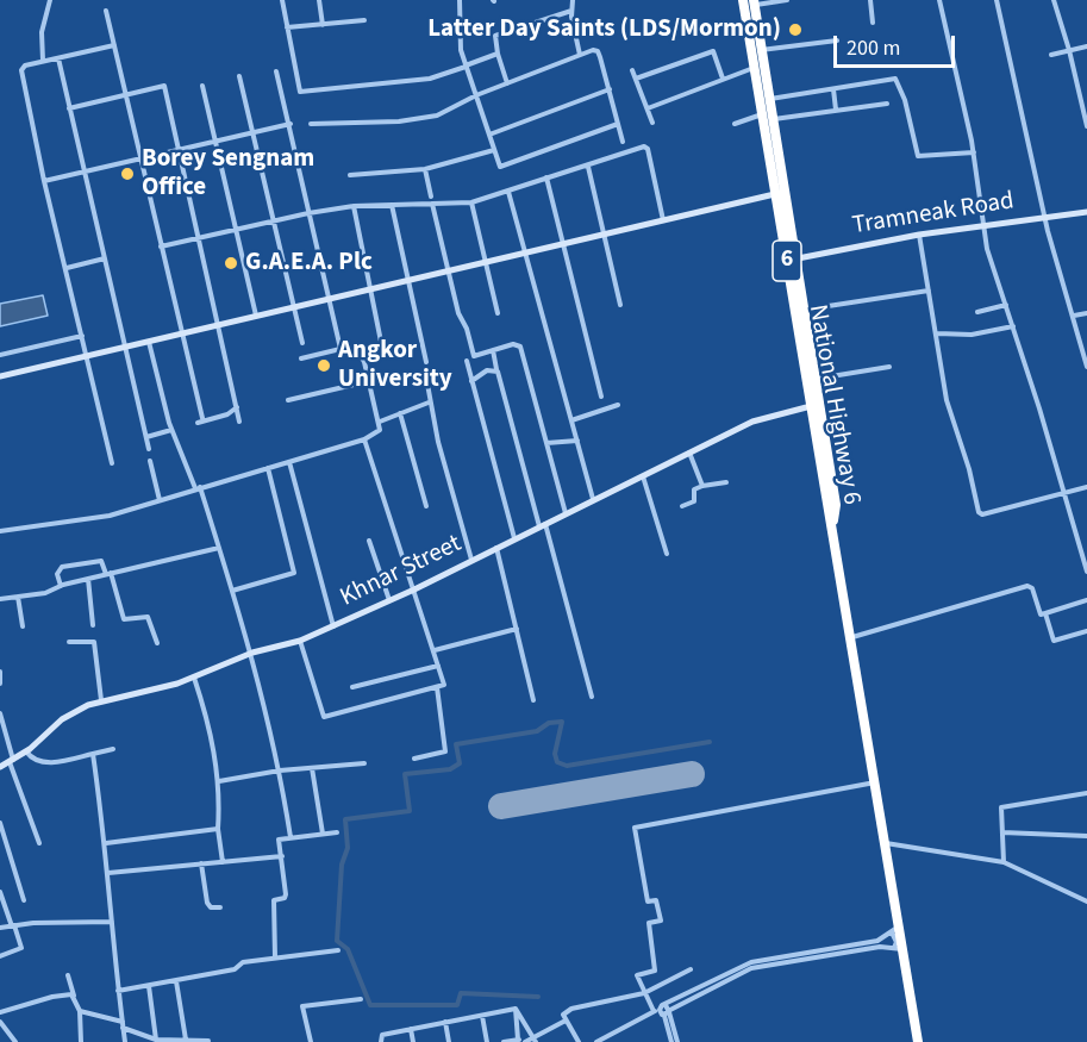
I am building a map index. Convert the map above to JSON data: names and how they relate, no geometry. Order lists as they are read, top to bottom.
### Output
{
  "streets": {
    "highway": ["6", "National Highway 6"],
    "street": ["Tramneak Road", "Khnar Street"]
  },
  "crossings": [
    ["Tramneak Road", "National Highway 6"],
    ["National Highway 6", "Khnar Street"]
  ],
  "places": [
    "Latter Day Saints (LDS/Mormon)",
    "Borey Sengnam Office",
    "G.A.E.A. Plc",
    "Angkor University"
  ],
  "scale_bar": "200 m"
}
